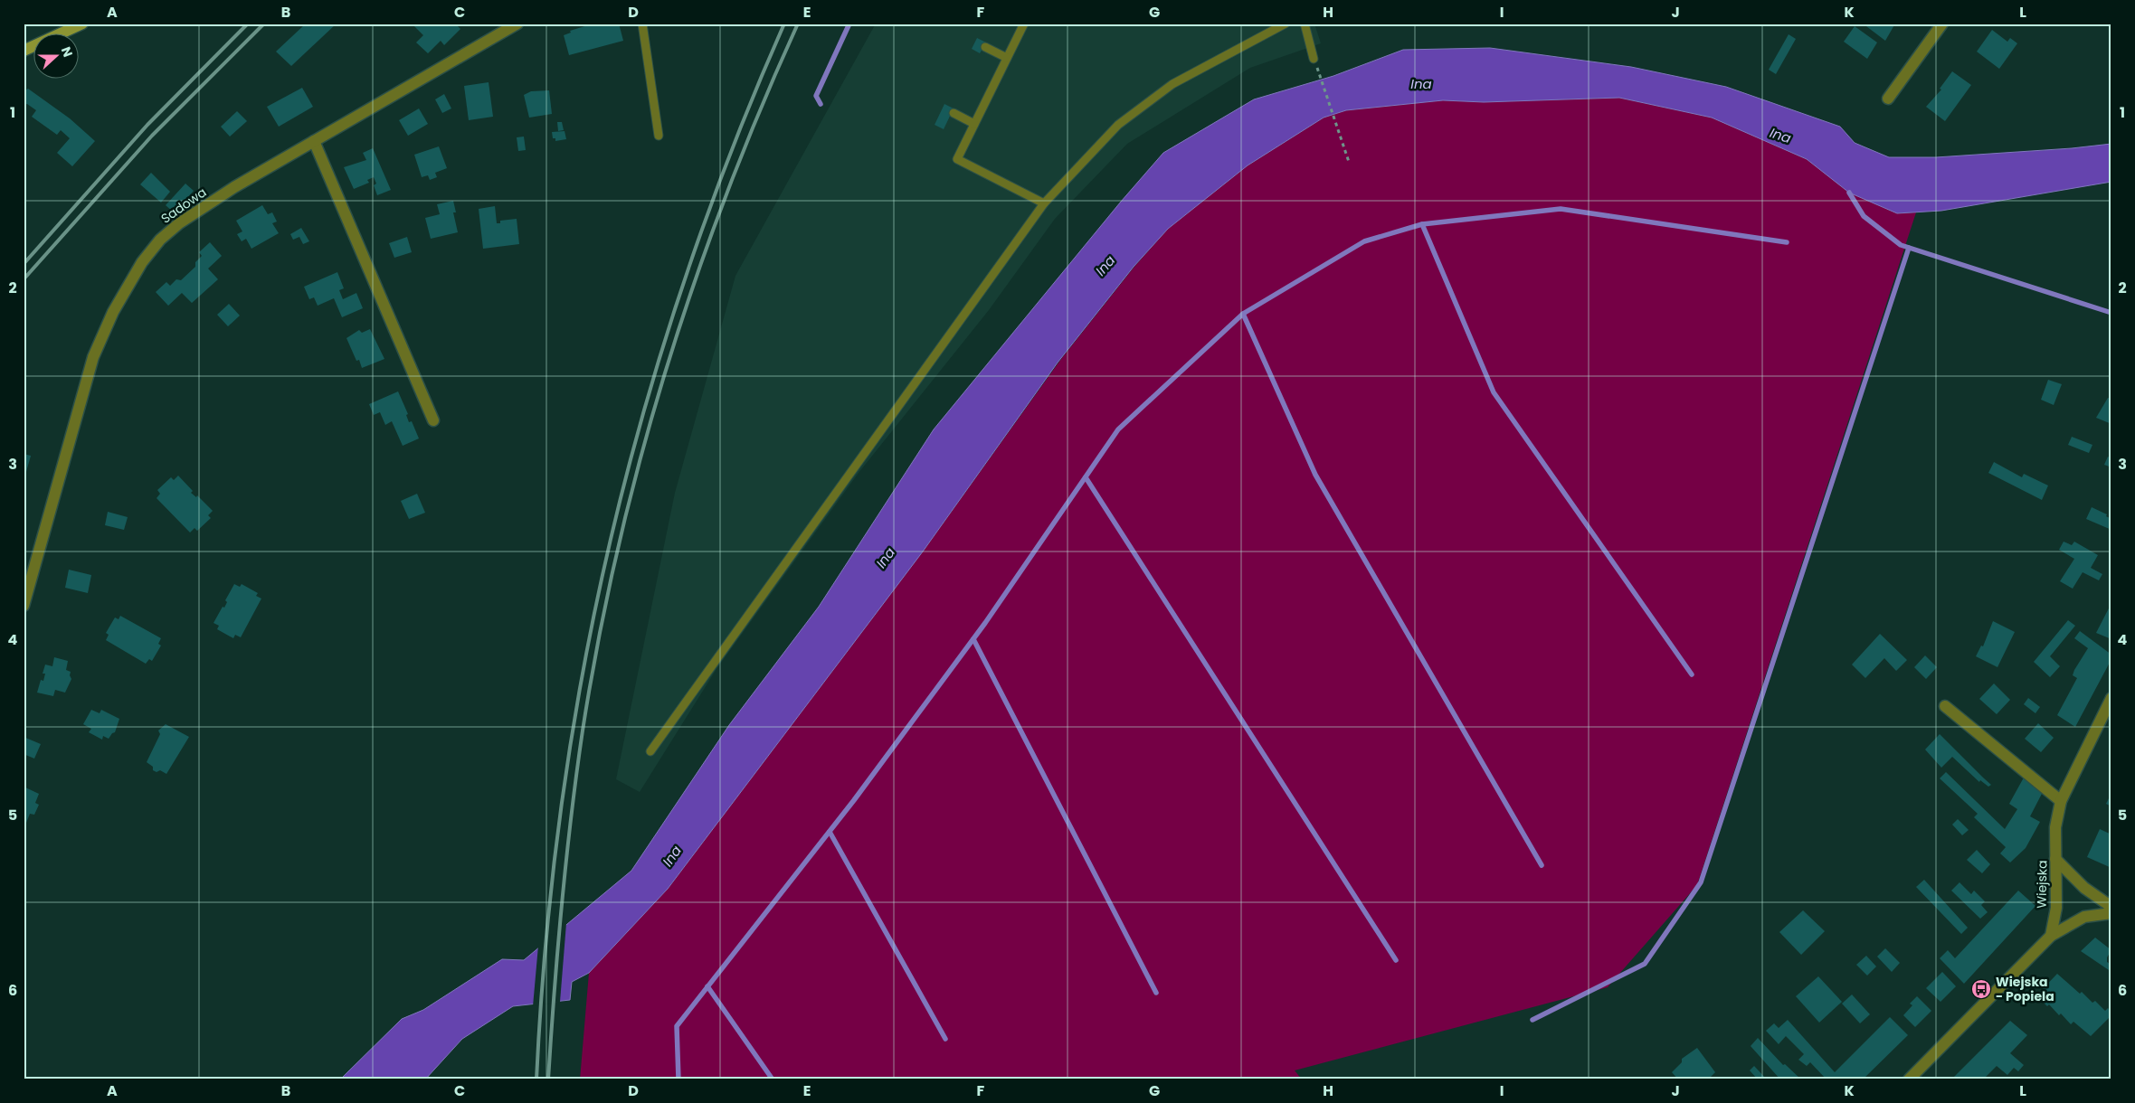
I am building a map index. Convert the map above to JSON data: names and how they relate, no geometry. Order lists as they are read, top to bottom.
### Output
{
  "streets": {
    "street": ["Sadowa", "Wiejska"]
  },
  "water": ["Ina"],
  "places": {
    "bus stop": ["Wiejska - Popiela"]
  },
  "north": "right",
  "grid": {
    "columns": [
      "A",
      "B",
      "C",
      "D",
      "E",
      "F",
      "G",
      "H",
      "I",
      "J",
      "K",
      "L"
    ],
    "rows": [
      "1",
      "2",
      "3",
      "4",
      "5",
      "6"
    ]
  }
}
